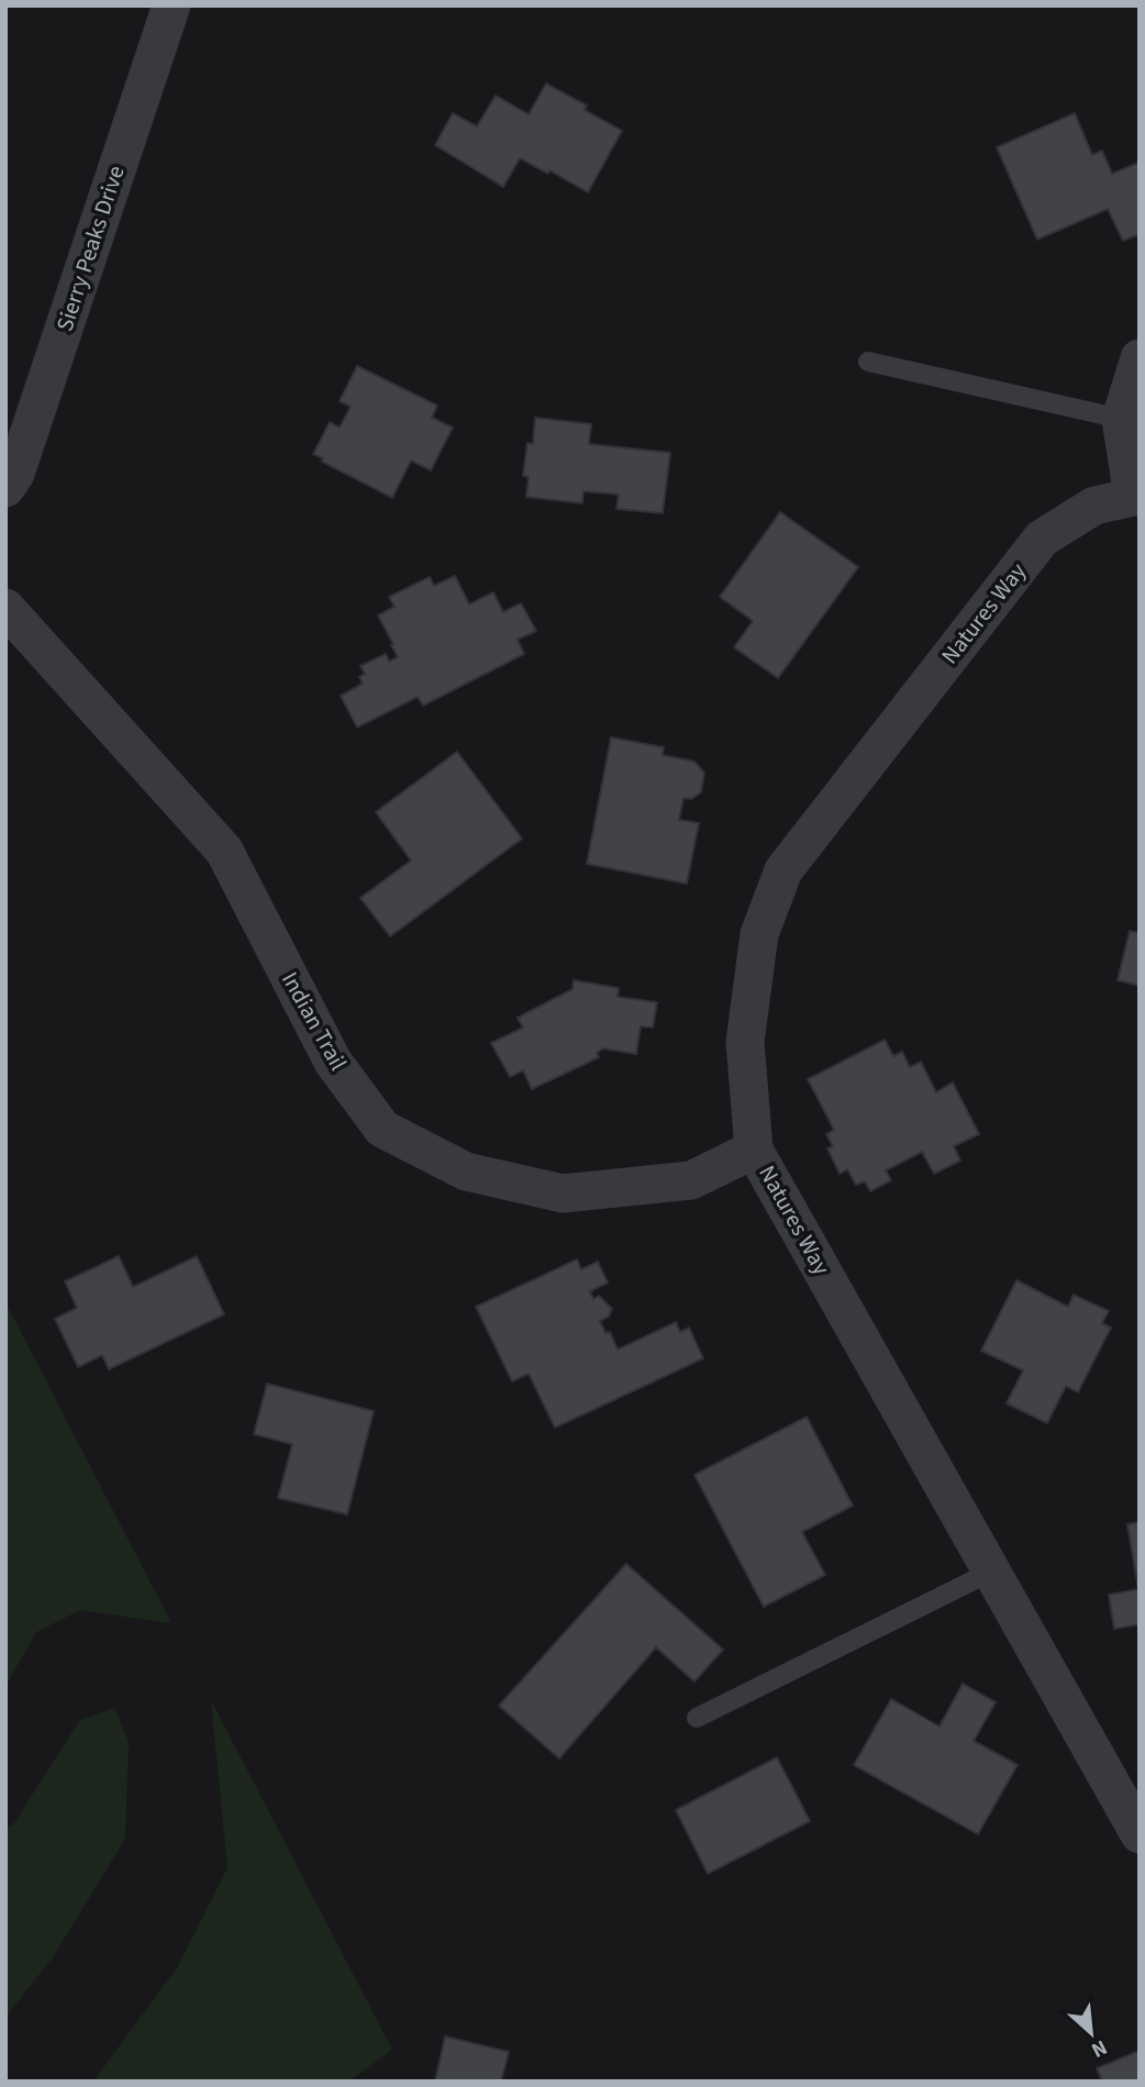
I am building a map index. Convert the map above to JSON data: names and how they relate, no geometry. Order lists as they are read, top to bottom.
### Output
{
  "streets": {
    "street": ["Sierry Peaks Drive", "Natures Way", "Indian Trail"]
  },
  "crossings": [
    ["Natures Way", "Indian Trail"]
  ],
  "north": "bottom right"
}
